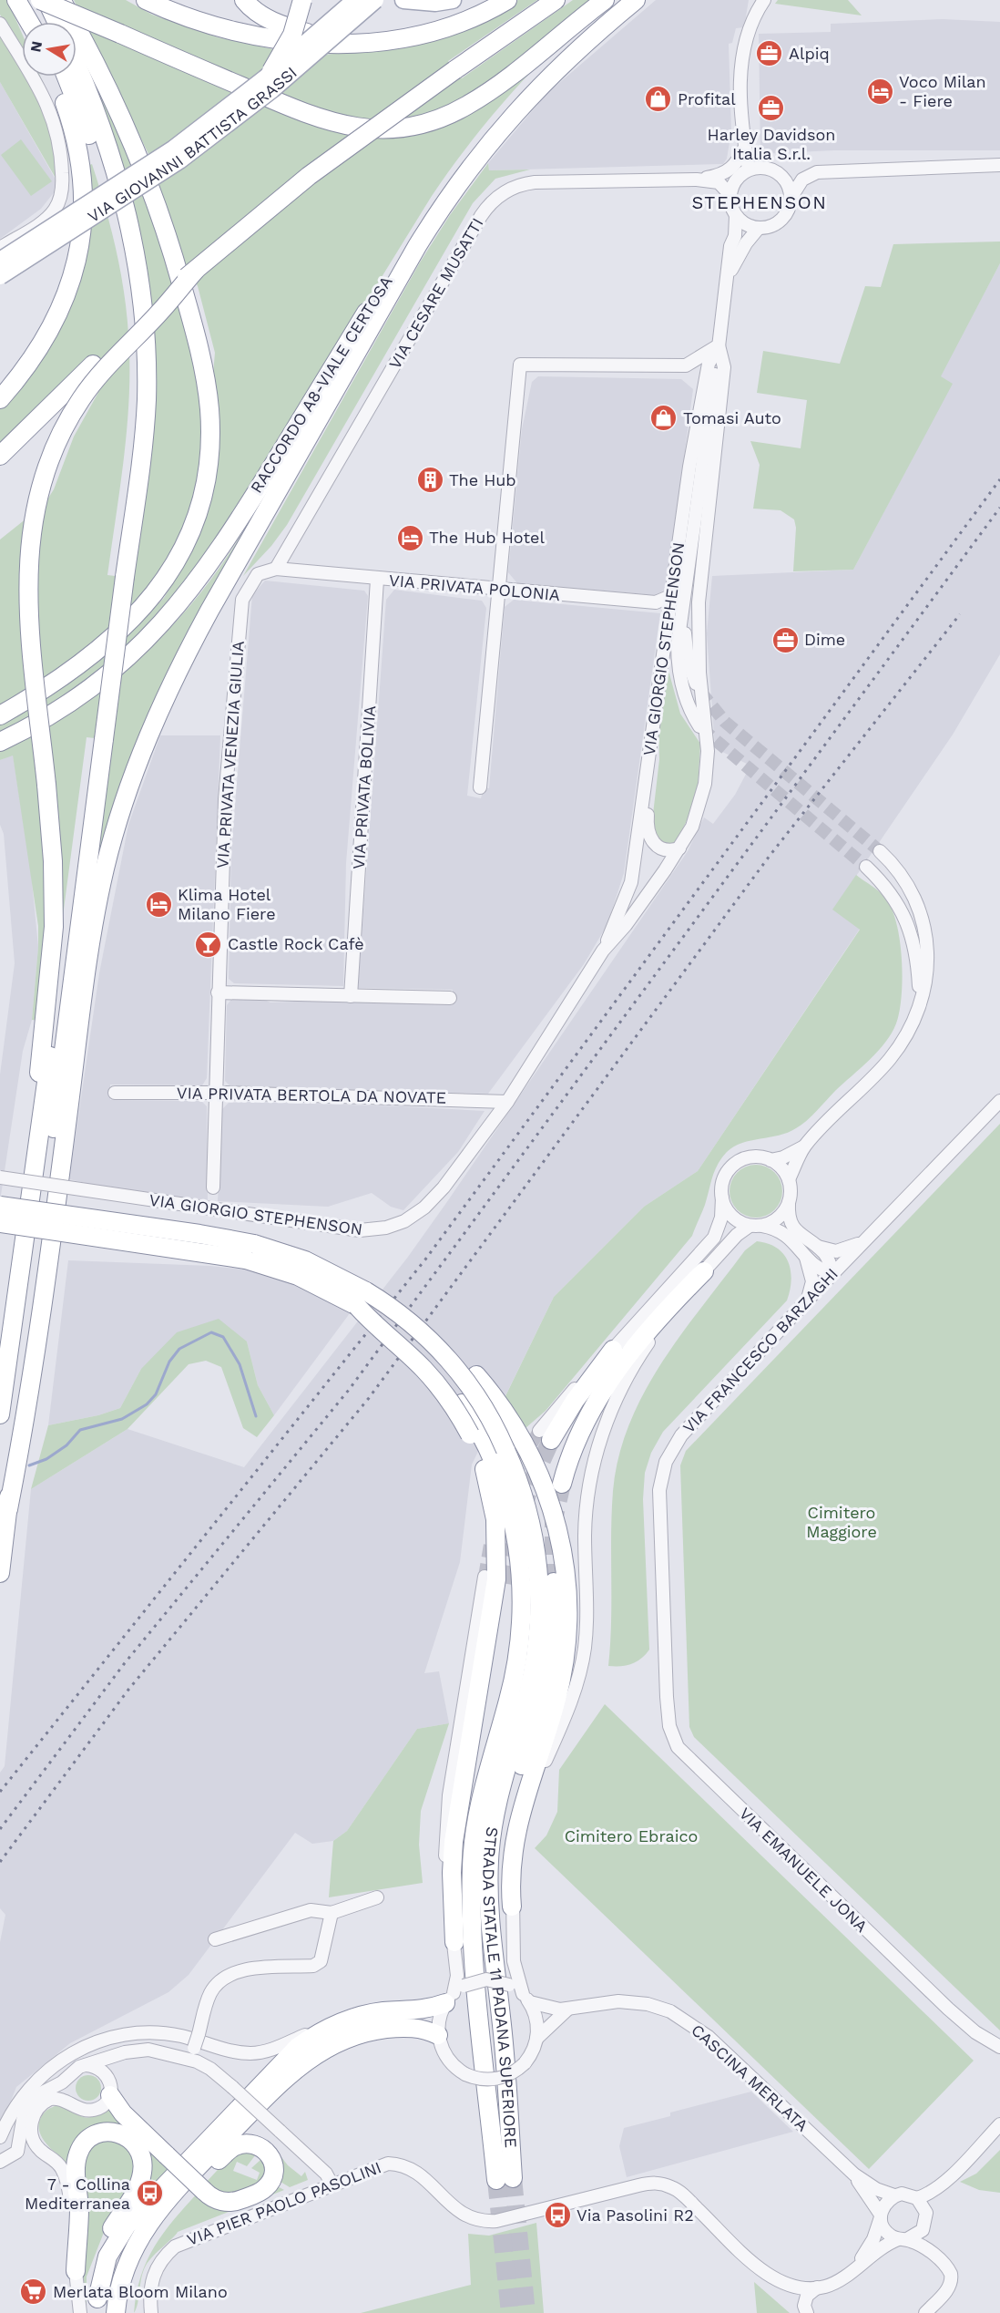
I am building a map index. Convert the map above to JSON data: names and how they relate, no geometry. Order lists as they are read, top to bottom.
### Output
{
  "streets": {
    "highway": ["RACCORDO A8-VIALE CERTOSA", "STRADA STATALE 11 PADANA SUPERIORE"],
    "main road": ["VIA GIOVANNI BATTISTA GRASSI"],
    "street": [
      "VIA CESARE MUSATTI",
      "VIA PRIVATA POLONIA",
      "VIA GIORGIO STEPHENSON",
      "VIA PRIVATA VENEZIA GIULIA",
      "VIA PRIVATA BOLIVIA",
      "VIA PRIVATA BERTOLA DA NOVATE",
      "VIA FRANCESCO BARZAGHI",
      "VIA EMANUELE JONA",
      "CASCINA MERLATA",
      "VIA PIER PAOLO PASOLINI"
    ]
  },
  "crossings": [
    ["VIA CESARE MUSATTI", "VIA PRIVATA POLONIA"],
    ["VIA CESARE MUSATTI", "VIA GIORGIO STEPHENSON"],
    ["VIA CESARE MUSATTI", "VIA PRIVATA VENEZIA GIULIA"],
    ["VIA PRIVATA POLONIA", "VIA GIORGIO STEPHENSON"],
    ["VIA PRIVATA POLONIA", "VIA PRIVATA VENEZIA GIULIA"],
    ["VIA PRIVATA POLONIA", "VIA PRIVATA BOLIVIA"],
    ["VIA GIORGIO STEPHENSON", "VIA PRIVATA BERTOLA DA NOVATE"],
    ["VIA PRIVATA VENEZIA GIULIA", "VIA PRIVATA BERTOLA DA NOVATE"],
    ["VIA FRANCESCO BARZAGHI", "VIA EMANUELE JONA"],
    ["CASCINA MERLATA", "VIA PIER PAOLO PASOLINI"]
  ],
  "districts": ["STEPHENSON"],
  "parks": ["Cimitero Maggiore", "Cimitero Ebraico"],
  "places": {
    "office": ["Alpiq", "Harley Davidson Italia S.r.l.", "Dime"],
    "hotel": ["Voco Milan - Fiere", "The Hub Hotel", "Klima Hotel Milano Fiere"],
    "shop": ["Profital", "Tomasi Auto"],
    "building": ["The Hub"],
    "bar": ["Castle Rock Cafè"],
    "bus stop": ["7 - Collina Mediterranea", "Via Pasolini R2"],
    "supermarket": ["Merlata Bloom Milano"]
  },
  "north": "left"
}
